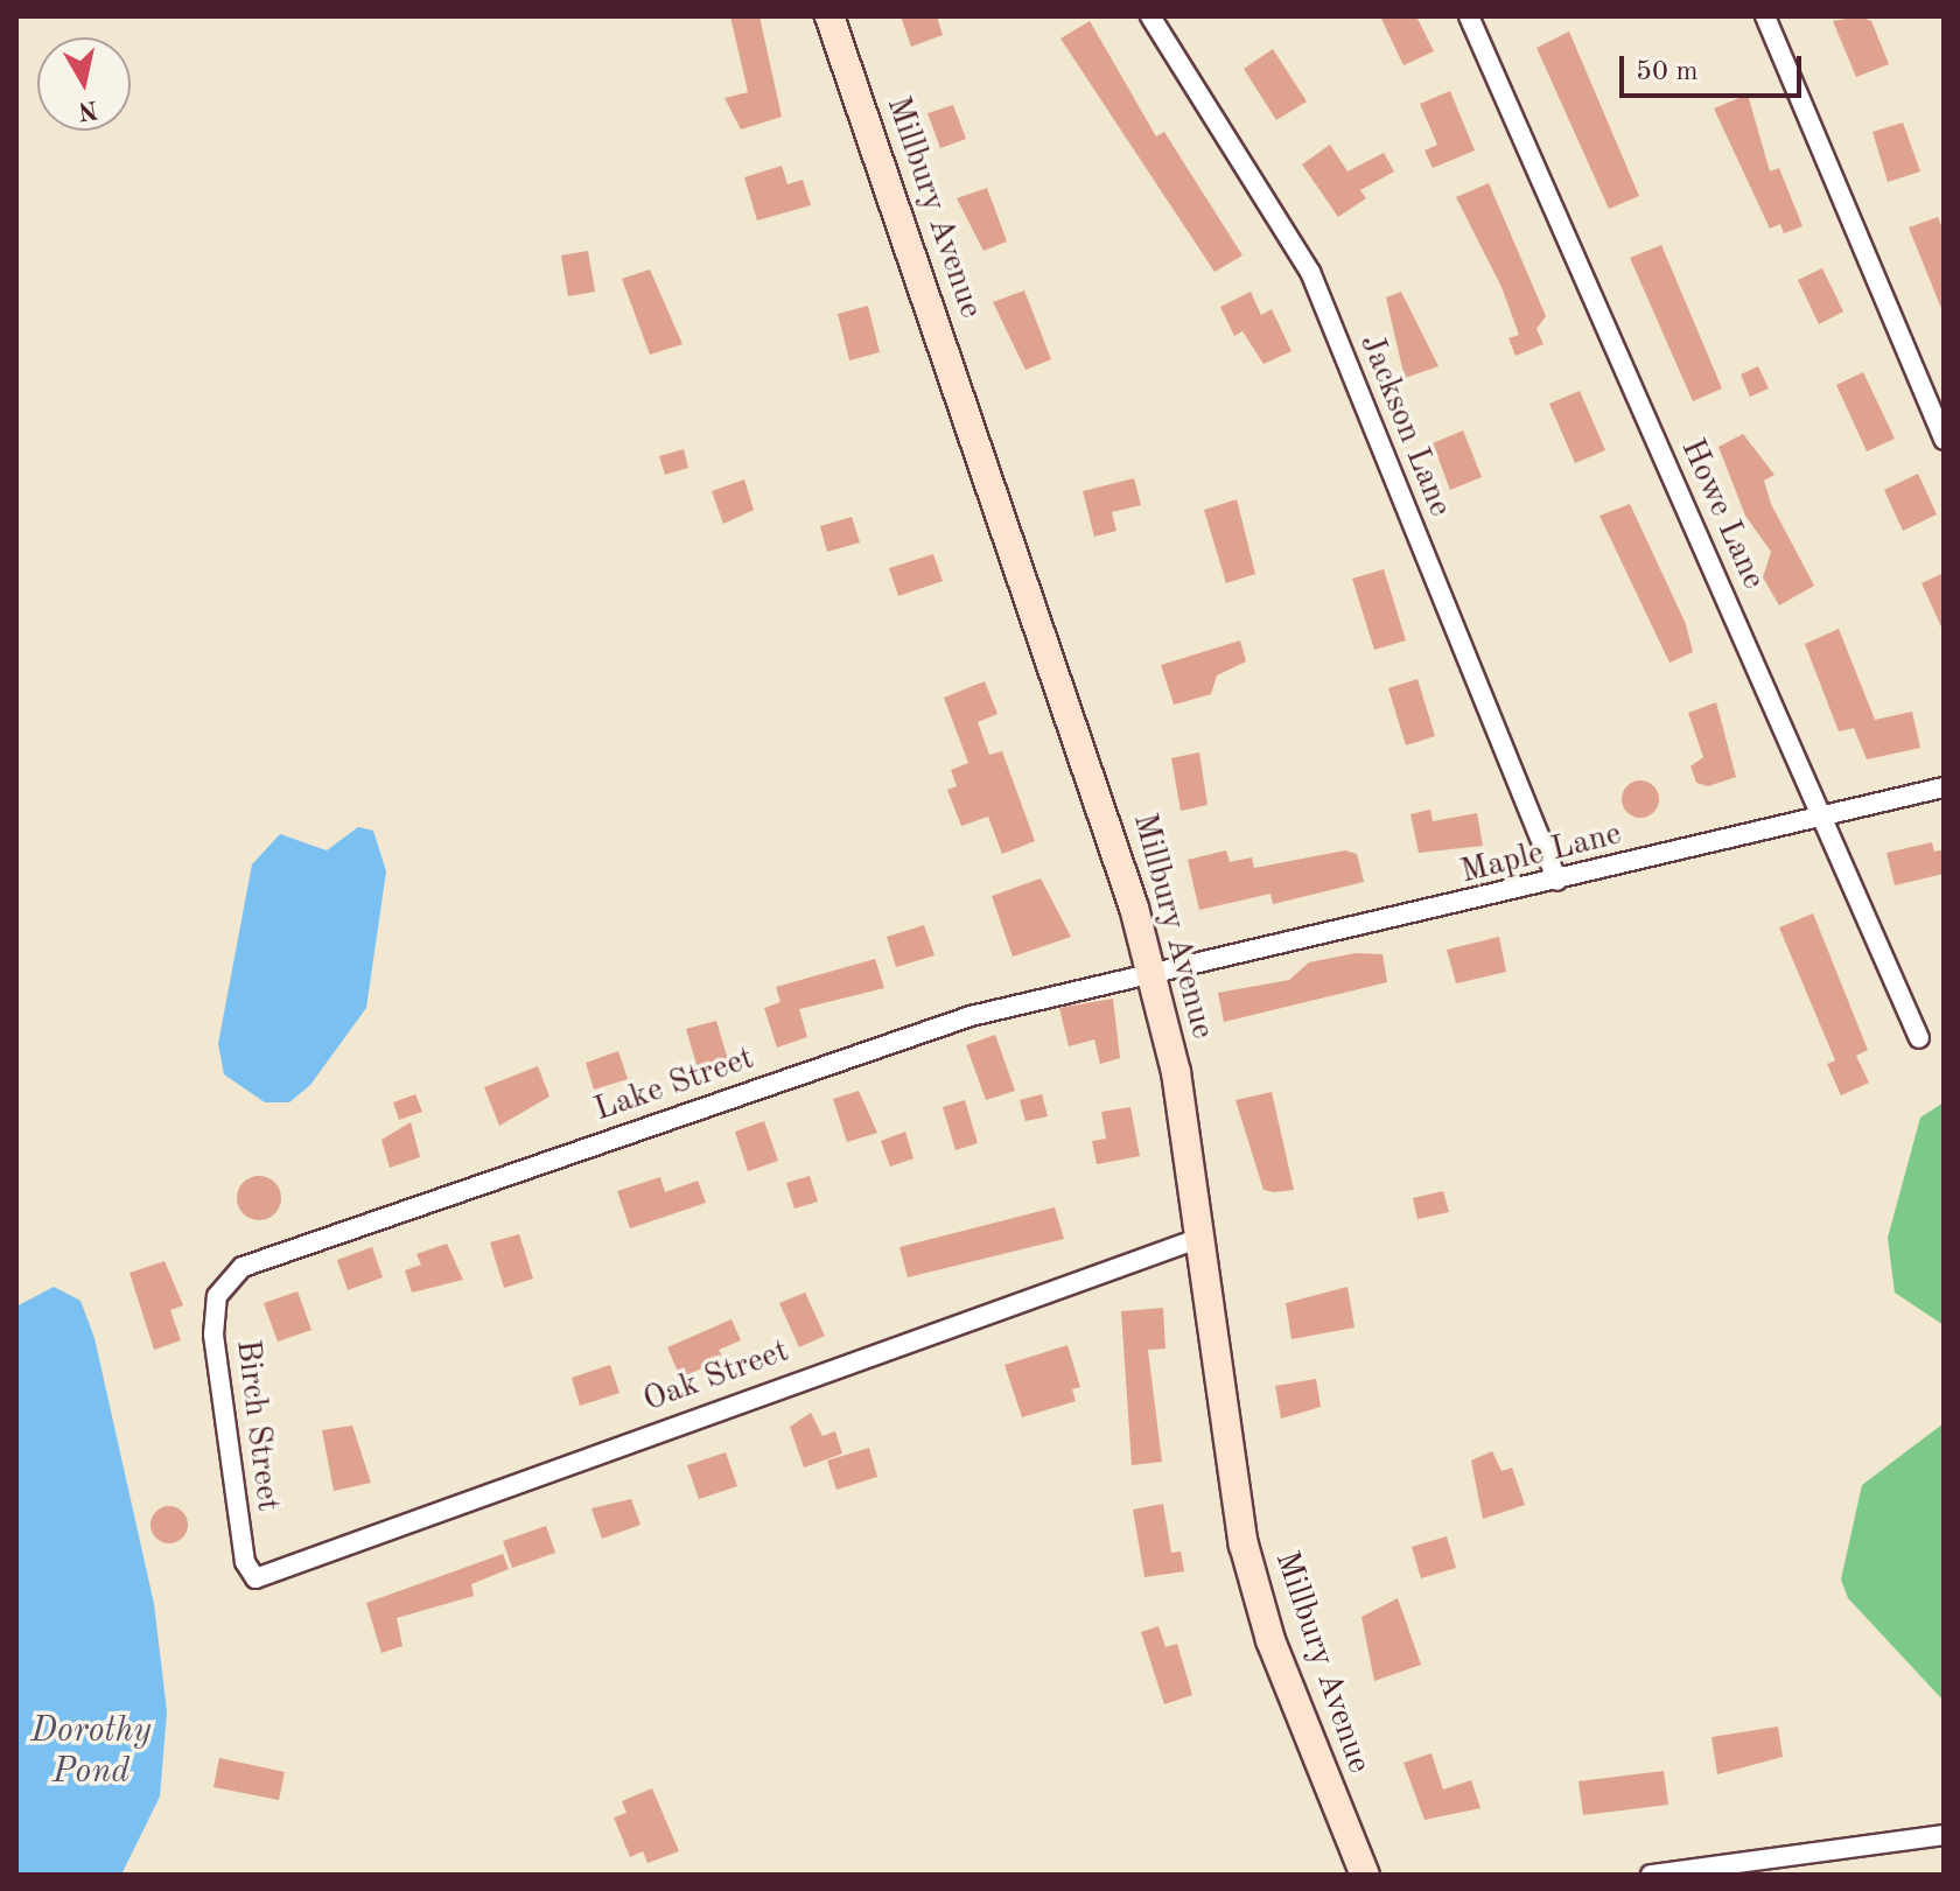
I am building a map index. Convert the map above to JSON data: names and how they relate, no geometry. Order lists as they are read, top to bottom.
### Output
{
  "streets": {
    "main road": ["Millbury Avenue"],
    "street": [
      "Jackson Lane",
      "Howe Lane",
      "Maple Lane",
      "Lake Street",
      "Oak Street",
      "Birch Street"
    ]
  },
  "crossings": [
    ["Millbury Avenue", "Maple Lane"],
    ["Millbury Avenue", "Lake Street"],
    ["Millbury Avenue", "Oak Street"],
    ["Jackson Lane", "Maple Lane"],
    ["Howe Lane", "Maple Lane"],
    ["Maple Lane", "Lake Street"],
    ["Lake Street", "Birch Street"],
    ["Oak Street", "Birch Street"]
  ],
  "water": ["Dorothy Pond"],
  "scale_bar": "50 m",
  "north": "bottom"
}
